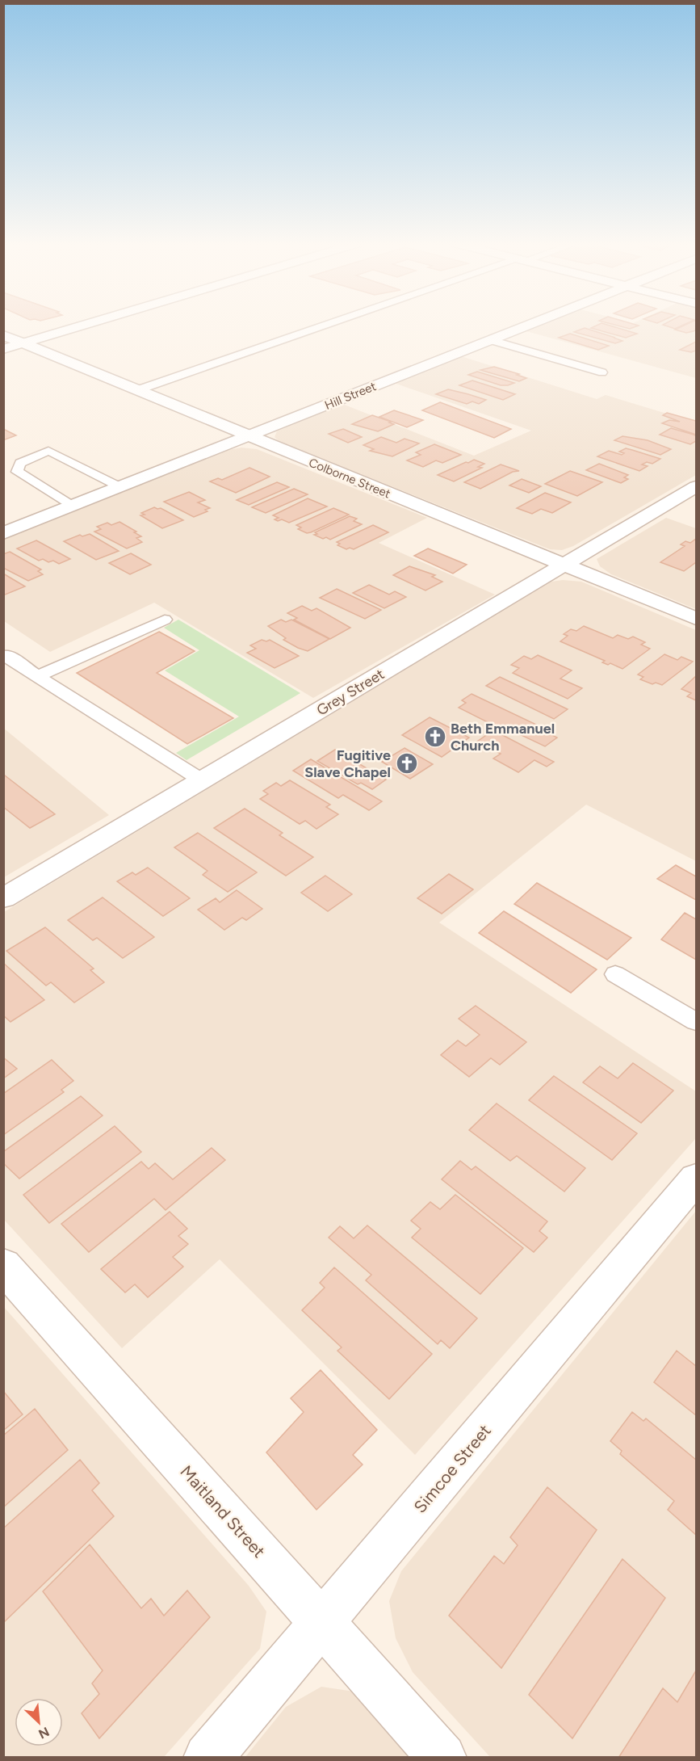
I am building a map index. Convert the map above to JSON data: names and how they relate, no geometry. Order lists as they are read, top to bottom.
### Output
{
  "streets": {
    "street": [
      "Hill Street",
      "Colborne Street",
      "Grey Street",
      "Simcoe Street",
      "Maitland Street"
    ]
  },
  "crossings": [
    ["Hill Street", "Colborne Street"],
    ["Colborne Street", "Grey Street"],
    ["Simcoe Street", "Maitland Street"]
  ],
  "places": {
    "church": ["Beth Emmanuel Church", "Fugitive Slave Chapel"]
  },
  "north": "bottom right"
}
